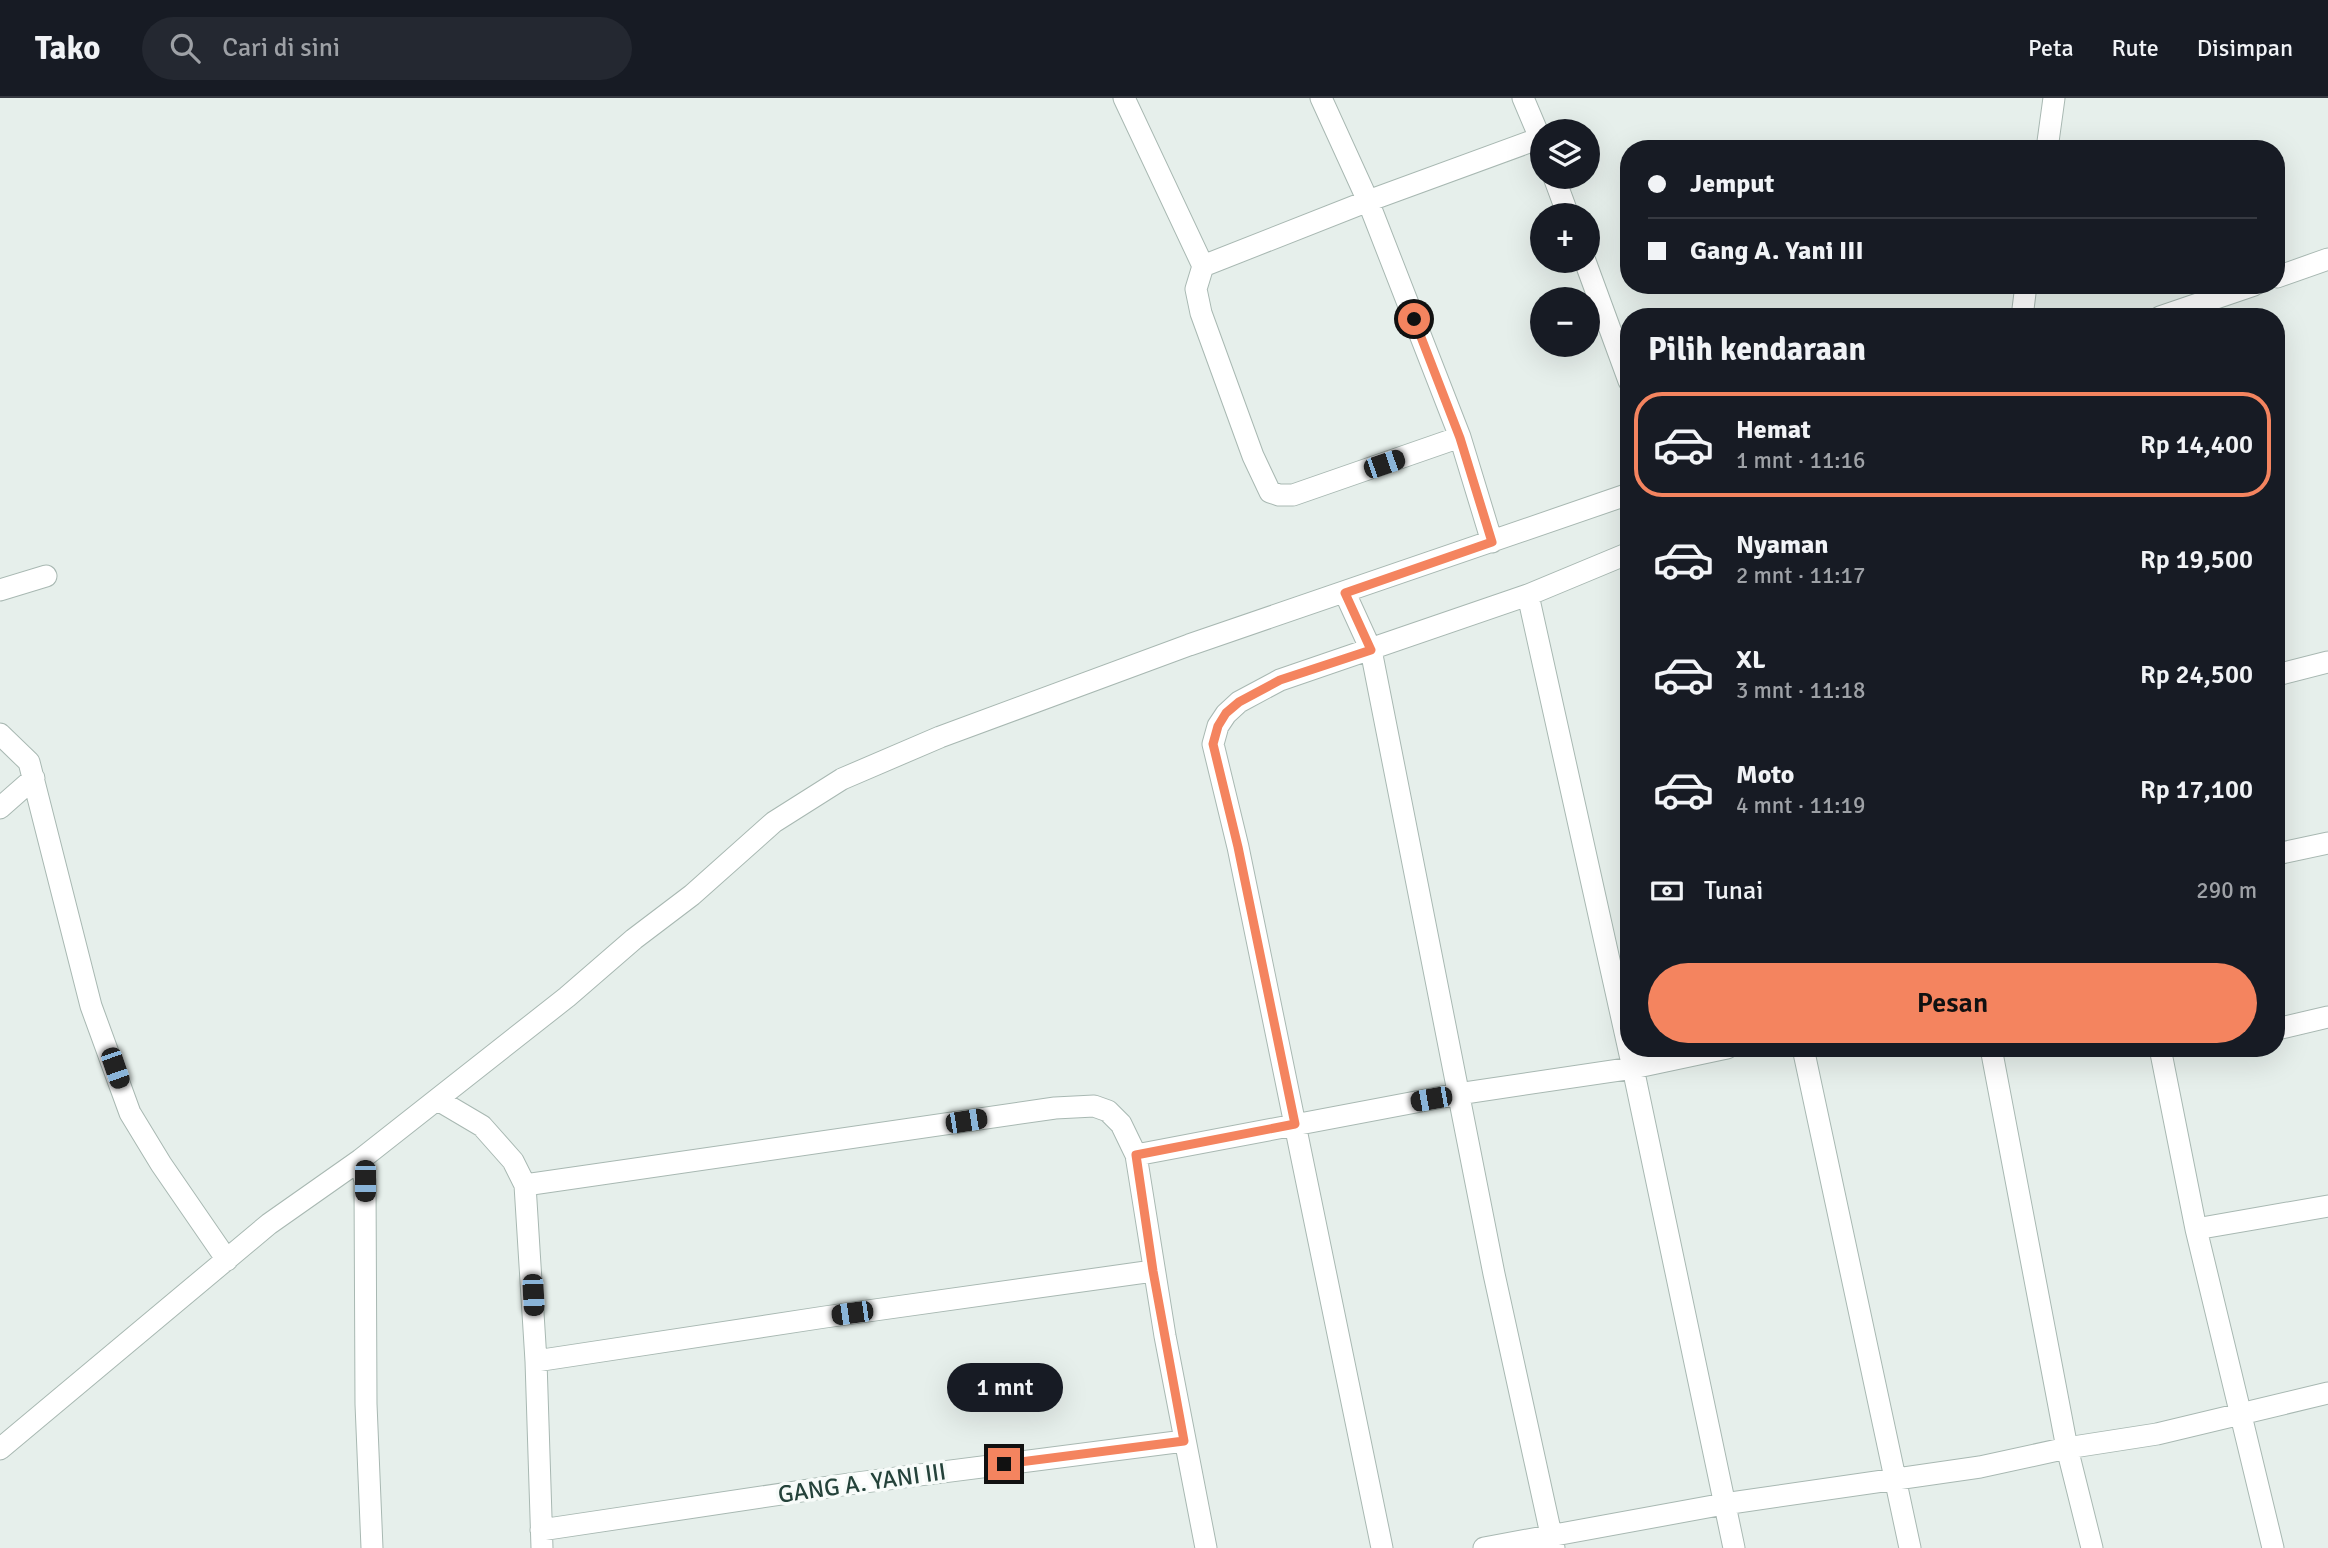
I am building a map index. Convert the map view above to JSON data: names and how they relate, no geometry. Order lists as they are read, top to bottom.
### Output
{
  "streets": {
    "street": ["GANG A. YANI III"]
  },
  "page": {
    "header": "Tako",
    "search": "Cari di sini",
    "nav": ["Peta", "Rute", "Disimpan"],
    "map_buttons": ["+", "−"],
    "banner": ["Jemput", "Gang A. Yani III"],
    "heading": "Pilih kendaraan",
    "list": [
      {
        "name": "Hemat",
        "note": "1 mnt · 11:16",
        "value": "Rp 14,400"
      },
      {
        "name": "Nyaman",
        "note": "2 mnt · 11:17",
        "value": "Rp 19,500"
      },
      {
        "name": "XL",
        "note": "3 mnt · 11:18",
        "value": "Rp 24,500"
      },
      {
        "name": "Moto",
        "note": "4 mnt · 11:19",
        "value": "Rp 17,100"
      }
    ],
    "pay": ["Tunai", "290 m"],
    "buttons": "Pesan",
    "bubble": "1 mnt"
  }
}
